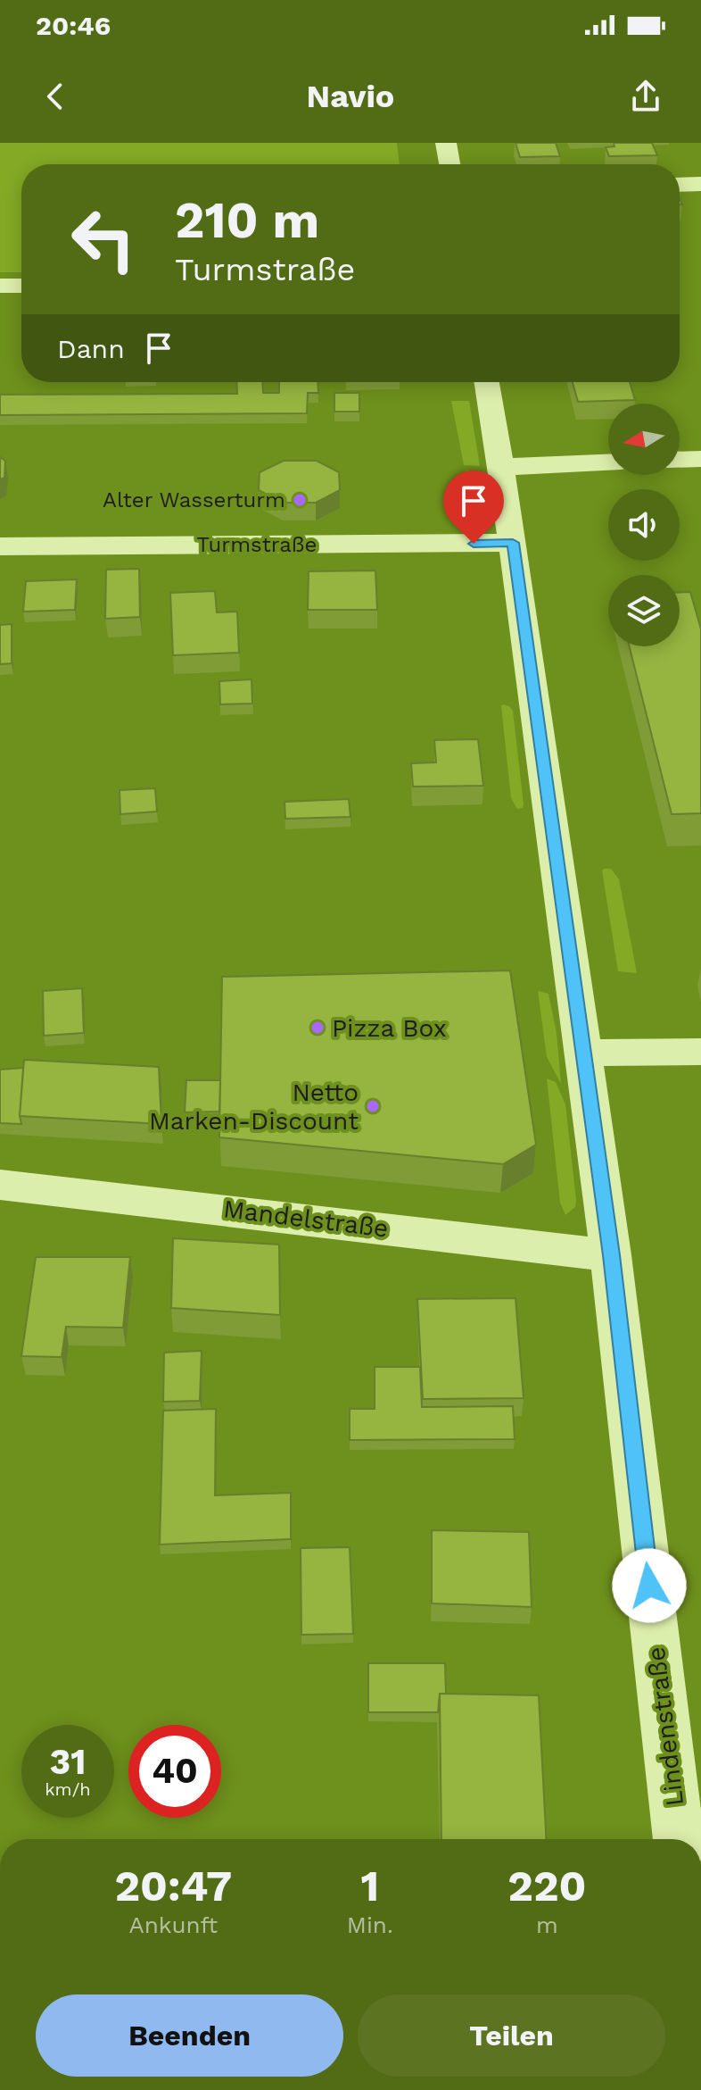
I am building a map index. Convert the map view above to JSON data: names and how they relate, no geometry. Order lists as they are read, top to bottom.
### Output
{
  "streets": {
    "street": ["Turmstraße", "Mandelstraße", "Lindenstraße"]
  },
  "crossings": [
    ["Turmstraße", "Lindenstraße"],
    ["Mandelstraße", "Lindenstraße"]
  ],
  "places": ["Alter Wasserturm", "Pizza Box", "Netto Marken-Discount"],
  "north": "left",
  "page": {
    "status": "20:46",
    "header": "Navio",
    "turn": ["210 m", "Turmstraße"],
    "then": "Dann",
    "speed": "31 km/h",
    "limit": "40",
    "eta": [
      "20:47",
      "Ankunft",
      "1",
      "Min.",
      "220",
      "m"
    ],
    "buttons": ["Beenden", "Teilen"]
  }
}
